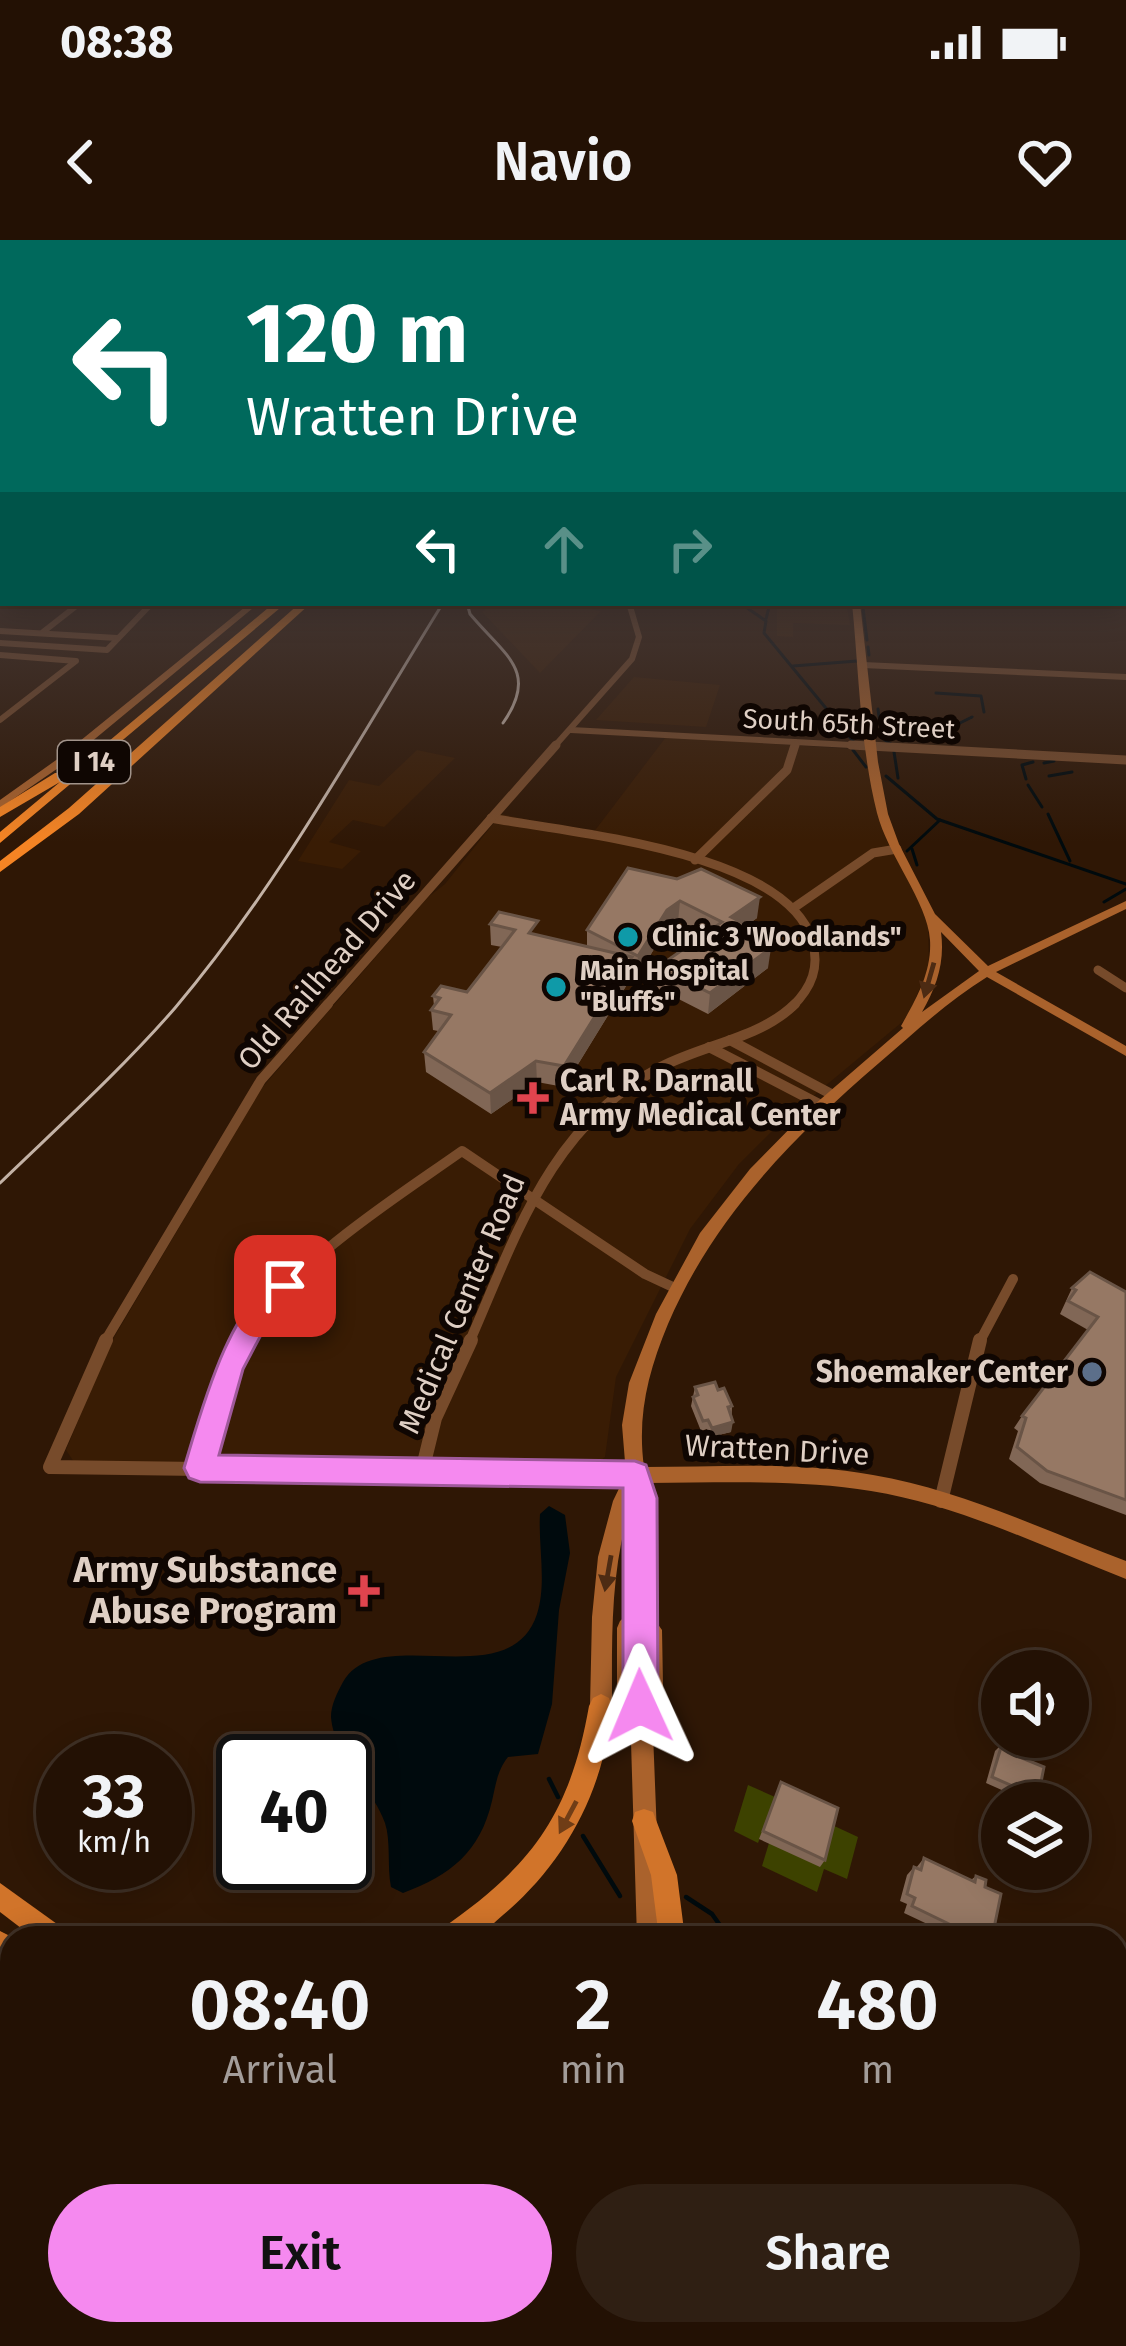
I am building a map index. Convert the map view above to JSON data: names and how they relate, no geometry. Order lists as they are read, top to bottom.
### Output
{
  "streets": {
    "highway": ["I 14"],
    "street": [
      "South 65th Street",
      "Old Railhead Drive",
      "Medical Center Road",
      "Wratten Drive"
    ]
  },
  "crossings": [
    ["South 65th Street", "Old Railhead Drive"],
    ["Old Railhead Drive", "Wratten Drive"],
    ["Medical Center Road", "Wratten Drive"]
  ],
  "places": {
    "other": ["Clinic 3 'Woodlands\"", "Main Hospital \"Bluffs\"", "Shoemaker Center"],
    "health": ["Carl R. Darnall Army Medical Center", "Army Substance Abuse Program"]
  },
  "page": {
    "status": "08:38",
    "header": "Navio",
    "turn": ["120 m", "Wratten Drive"],
    "speed": "33 km/h",
    "limit": "40",
    "eta": [
      "08:40",
      "Arrival",
      "2",
      "min",
      "480",
      "m"
    ],
    "buttons": ["Exit", "Share"]
  }
}
